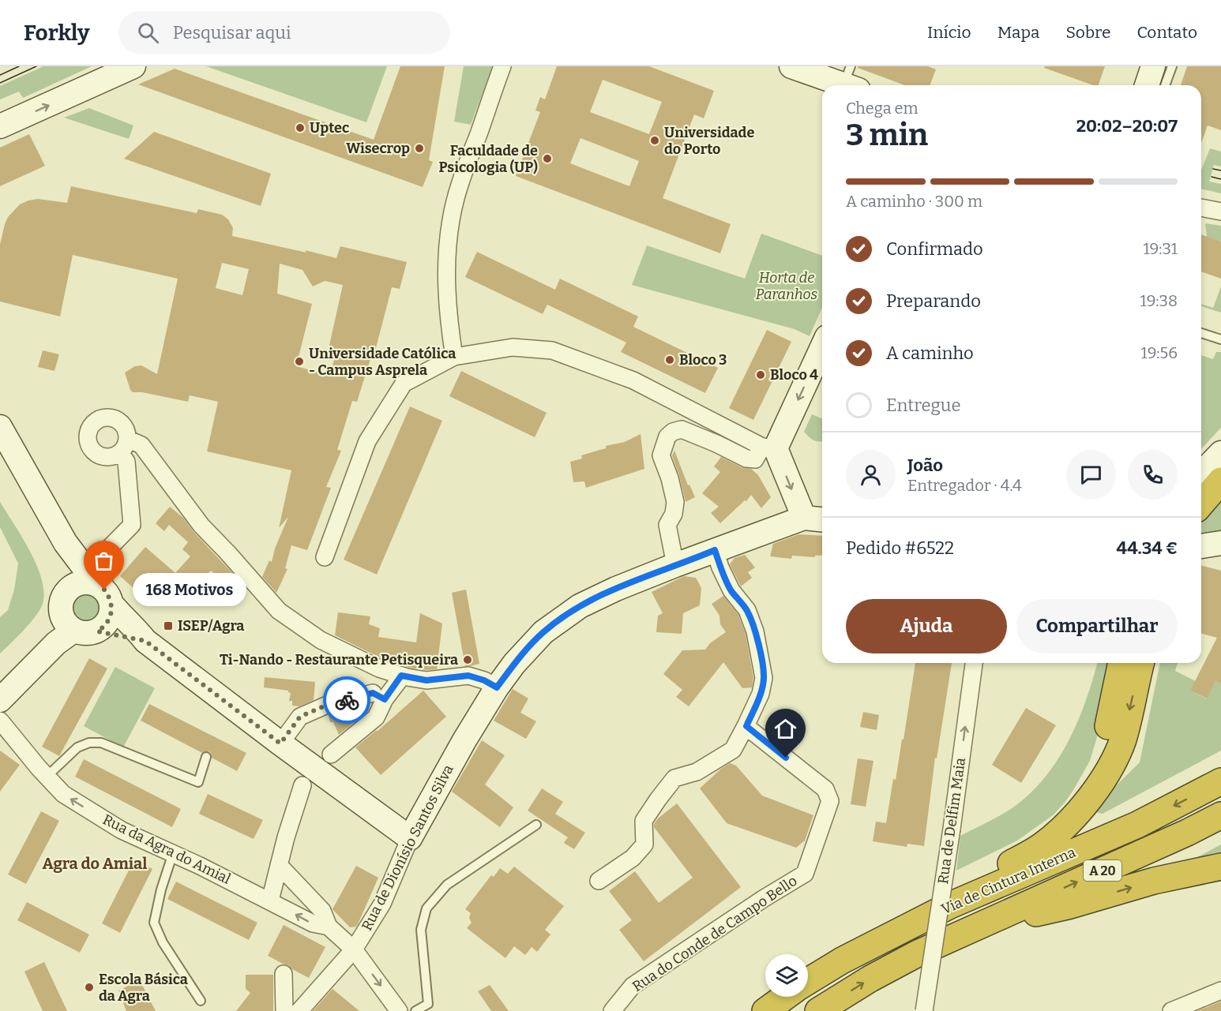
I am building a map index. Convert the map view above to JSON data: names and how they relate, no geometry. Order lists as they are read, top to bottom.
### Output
{
  "streets": {
    "highway": ["A 20", "Via de Cintura Interna"],
    "main road": ["Rua de Dionísio Santos Silva"],
    "street": ["Rua de Delfim Maia", "Rua da Agra do Amial", "Rua do Conde de Campo Bello"]
  },
  "crossings": [
    ["Rua de Dionísio Santos Silva", "Rua da Agra do Amial"]
  ],
  "one_way": ["Rua de Delfim Maia"],
  "districts": ["Agra do Amial"],
  "parks": ["Horta de Paranhos"],
  "places": {
    "other": [
      "Uptec",
      "Universidade do Porto",
      "Wisecrop",
      "Faculdade de Psicologia (UP)",
      "Bloco 3",
      "Universidade Católica - Campus Asprela",
      "Bloco 4",
      "168 Motivos",
      "Ti-Nando - Restaurante Petisqueira",
      "Escola Básica da Agra"
    ],
    "transit": ["ISEP/Agra"]
  },
  "page": {
    "header": "Forkly",
    "search": "Pesquisar aqui",
    "nav": [
      "Início",
      "Mapa",
      "Sobre",
      "Contato"
    ],
    "heading": ["3 min", "Chega em", "20:02–20:07"],
    "panel": [
      "João",
      "Entregador · 4.4",
      "Pedido #6522",
      "44.34 €"
    ],
    "bar": "A caminho · 300 m",
    "list": [
      ["Confirmado", "19:31"],
      ["Preparando", "19:38"],
      ["A caminho", "19:56"],
      "Entregue"
    ],
    "bubble": "168 Motivos",
    "buttons": ["Ajuda", "Compartilhar"]
  }
}
